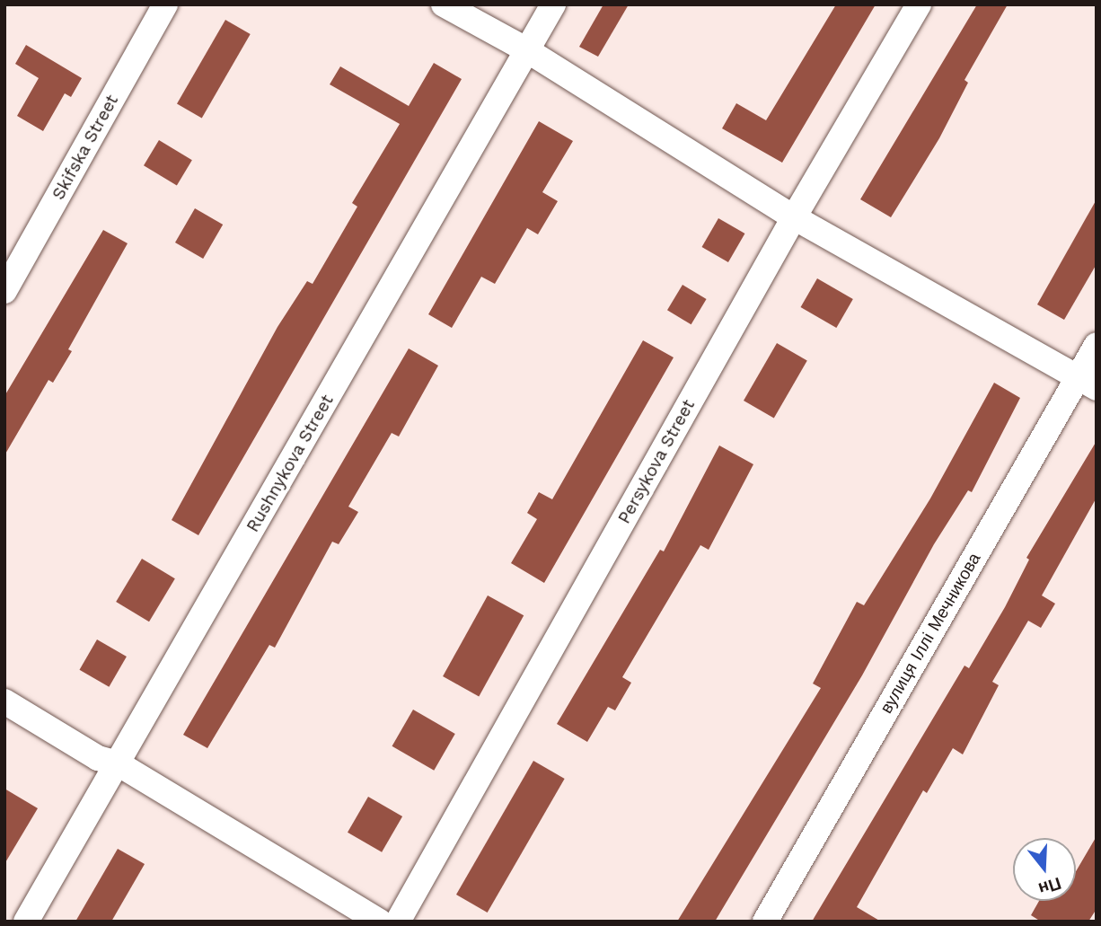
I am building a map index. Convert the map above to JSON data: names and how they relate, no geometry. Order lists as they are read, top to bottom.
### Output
{
  "streets": {
    "street": [
      "Skifska Street",
      "Persykova Street",
      "Rushnykova Street",
      "вулиця Іллі Мечникова"
    ]
  },
  "north": "bottom"
}
